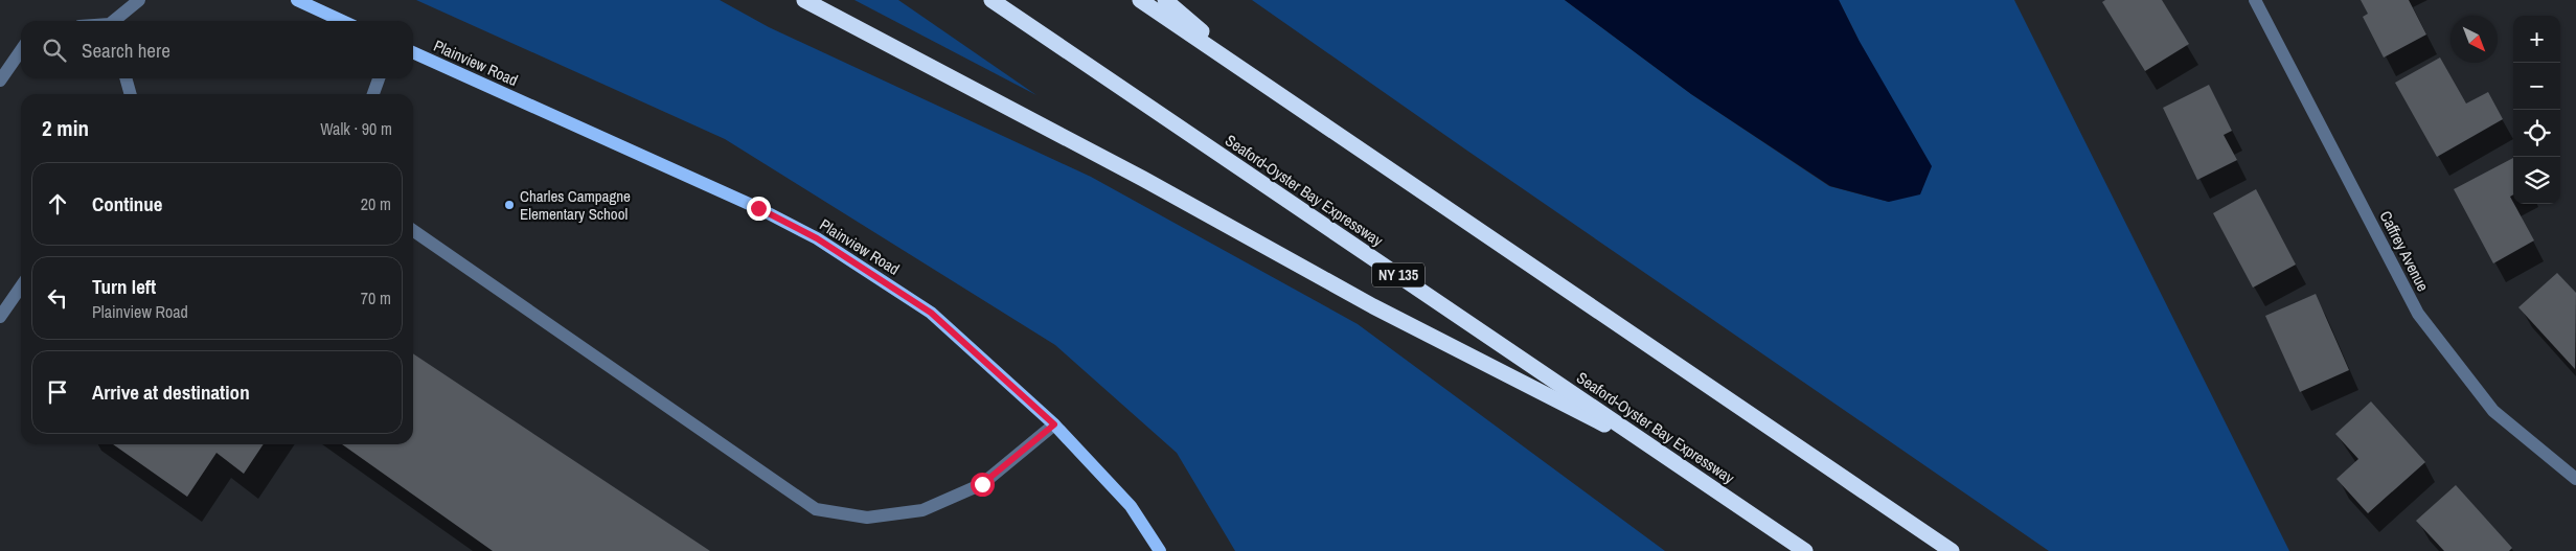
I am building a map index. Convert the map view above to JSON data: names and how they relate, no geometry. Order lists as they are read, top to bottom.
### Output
{
  "streets": {
    "highway": ["Seaford-Oyster Bay Expressway", "NY 135"],
    "main road": ["Plainview Road"],
    "street": ["Caffrey Avenue"]
  },
  "places": ["Charles Campagne Elementary School"],
  "north": "bottom right",
  "page": {
    "map_buttons": ["+", "−"],
    "search": "Search here",
    "heading": ["2 min", "Walk · 90 m"],
    "list": [
      ["Continue", "20 m"],
      ["Turn left", "Plainview Road", "70 m"],
      "Arrive at destination"
    ]
  }
}
